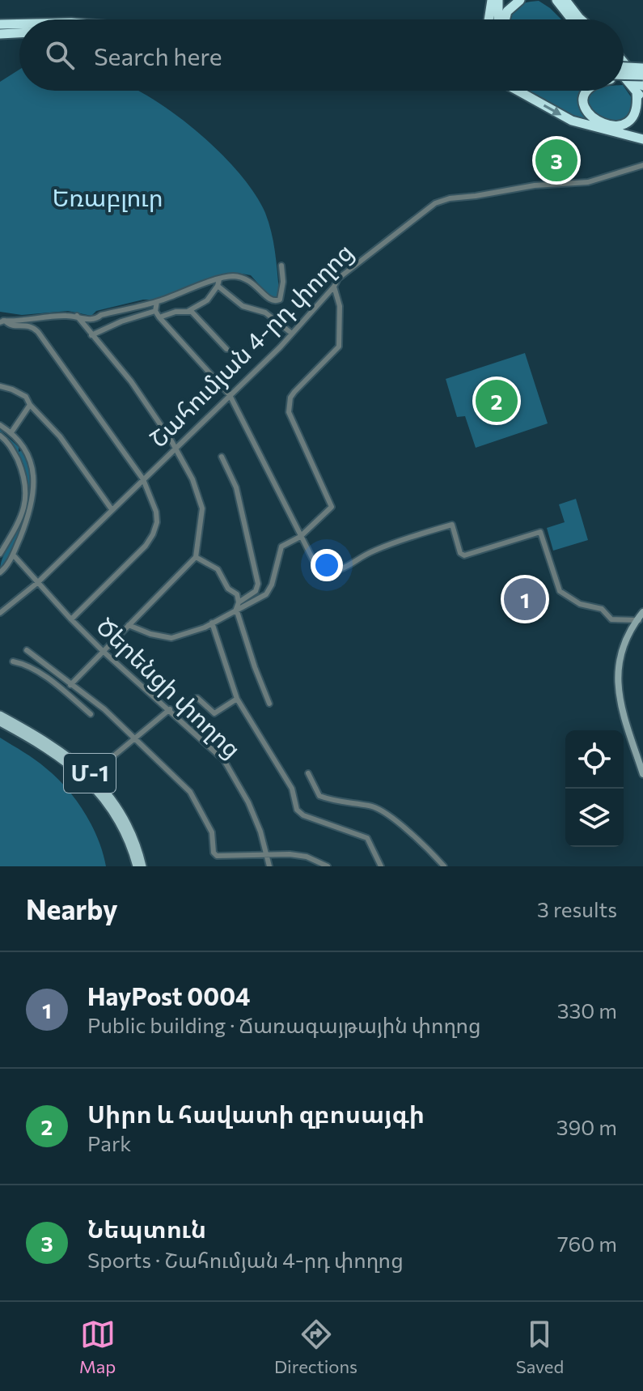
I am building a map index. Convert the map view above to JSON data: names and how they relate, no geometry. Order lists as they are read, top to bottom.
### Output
{
  "streets": {
    "main road": ["Մ-1"],
    "street": ["Շահումյան 4-րդ փողոց", "Ծերենցի փողոց"]
  },
  "crossings": [
    ["Շահումյան 4-րդ փողոց", "Ծերենցի փողոց"]
  ],
  "parks": ["Եռաբլուր"],
  "page": {
    "search": "Search here",
    "pins": ["3", "2", "1"],
    "heading": ["Nearby", "3 results"],
    "list": [
      {
        "mark": "1",
        "name": "HayPost 0004",
        "note": "Public building · Ճառագայթային փողոց",
        "value": "330 m"
      },
      {
        "mark": "2",
        "name": "Սիրո և հավատի զբոսայգի",
        "note": "Park",
        "value": "390 m"
      },
      {
        "mark": "3",
        "name": "Նեպտուն",
        "note": "Sports · Շահումյան 4-րդ փողոց",
        "value": "760 m"
      }
    ],
    "nav": ["Map", "Directions", "Saved"]
  }
}
